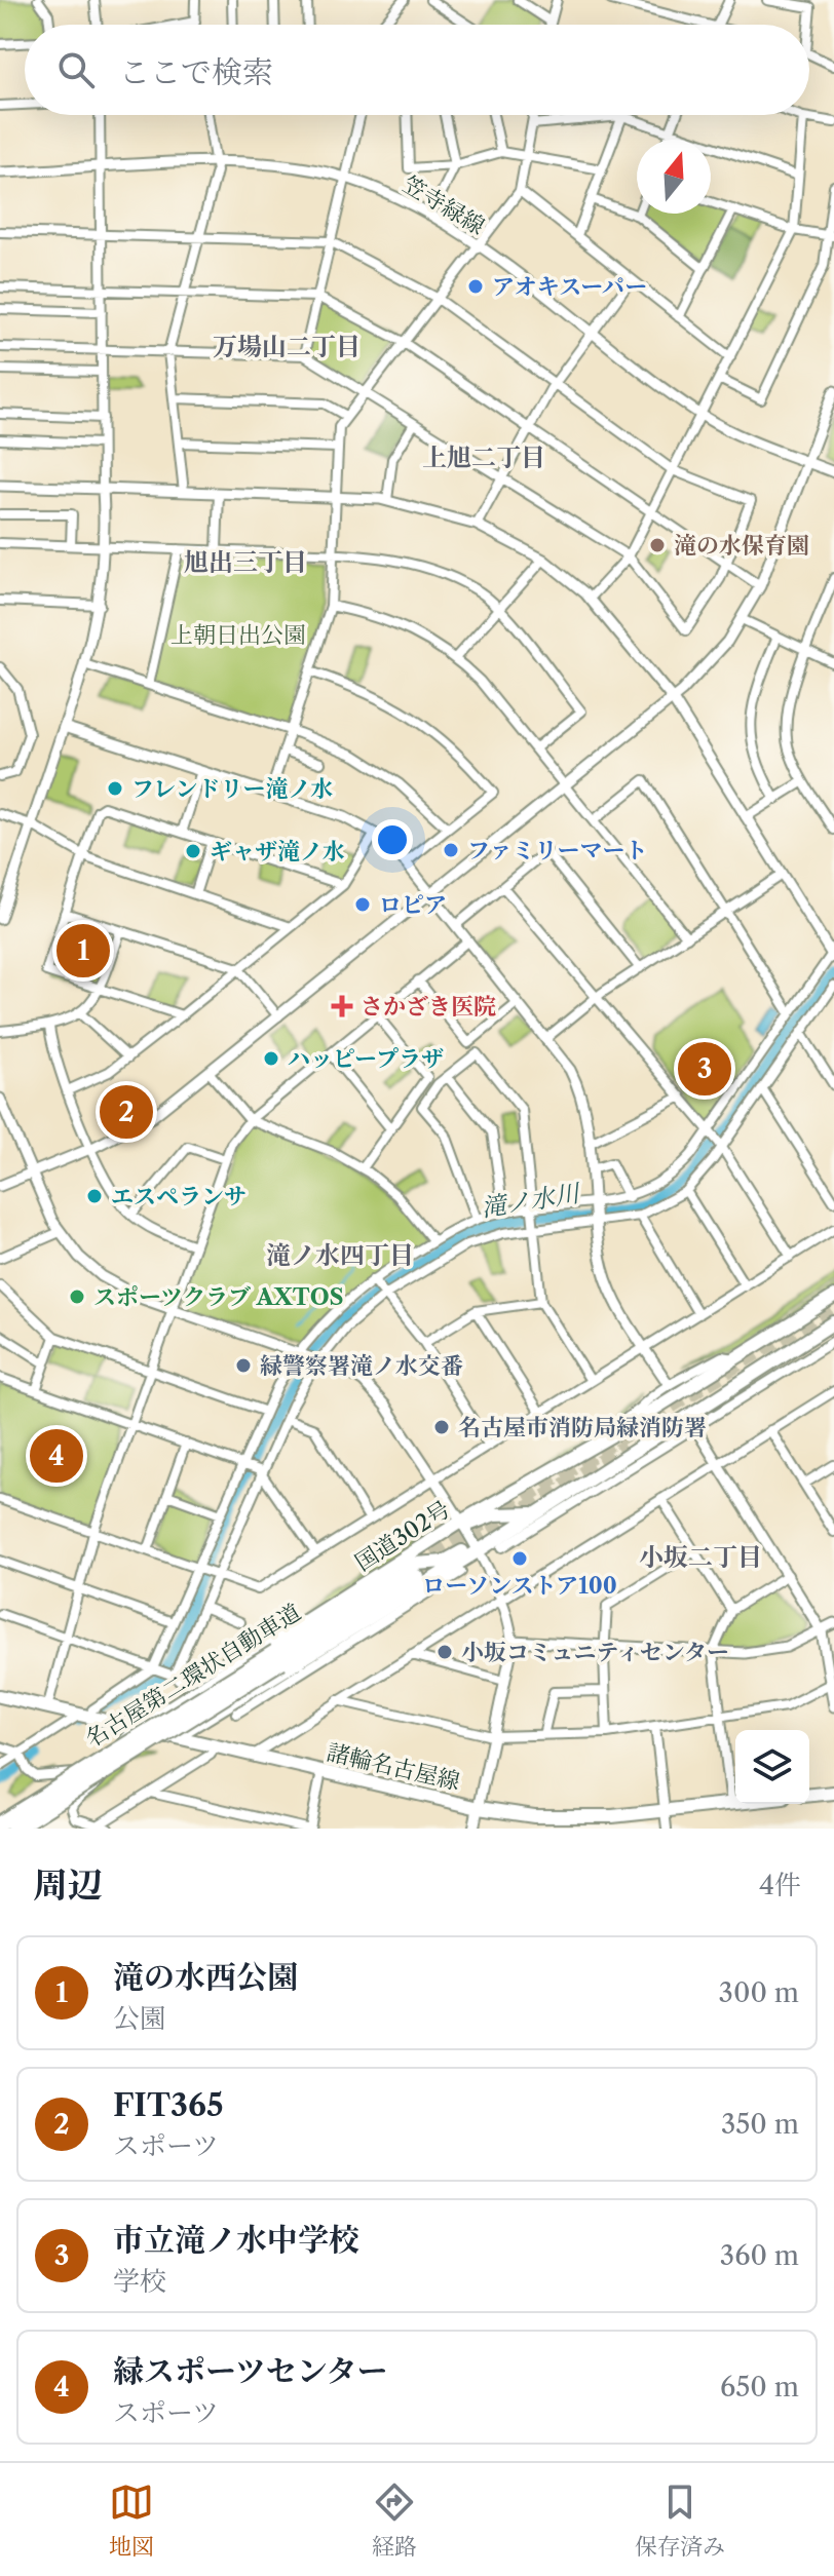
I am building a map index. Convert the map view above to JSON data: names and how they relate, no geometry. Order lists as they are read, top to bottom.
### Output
{
  "streets": {
    "highway": ["名古屋第二環状自動車道"],
    "main road": ["国道302号", "諸輪名古屋線"],
    "street": ["笠寺緑線"]
  },
  "crossings": [
    ["国道302号", "名古屋第二環状自動車道"],
    ["国道302号", "諸輪名古屋線"]
  ],
  "districts": [
    "万場山二丁目",
    "上旭二丁目",
    "旭出三丁目",
    "滝ノ水四丁目",
    "小坂二丁目"
  ],
  "water": ["滝ノ水川"],
  "parks": ["上朝日出公園"],
  "places": {
    "other": [
      "アオキスーパー",
      "滝の水保育園",
      "フレンドリー滝ノ水",
      "ファミリーマート",
      "ギャザ滝ノ水",
      "ロピア",
      "ハッピープラザ",
      "エスペランサ",
      "スポーツクラブ AXTOS",
      "緑警察署滝ノ水交番",
      "名古屋市消防局緑消防署",
      "ローソンストア100",
      "小坂コミュニティセンター"
    ],
    "health": ["さかざき医院"]
  },
  "north": "top",
  "page": {
    "search": "ここで検索",
    "pins": [
      "1",
      "3",
      "2",
      "4"
    ],
    "heading": ["周辺", "4件"],
    "list": [
      {
        "mark": "1",
        "name": "滝の水西公園",
        "note": "公園",
        "value": "300 m"
      },
      {
        "mark": "2",
        "name": "FIT365",
        "note": "スポーツ",
        "value": "350 m"
      },
      {
        "mark": "3",
        "name": "市立滝ノ水中学校",
        "note": "学校",
        "value": "360 m"
      },
      {
        "mark": "4",
        "name": "緑スポーツセンター",
        "note": "スポーツ",
        "value": "650 m"
      }
    ],
    "nav": ["地図", "経路", "保存済み"]
  }
}
